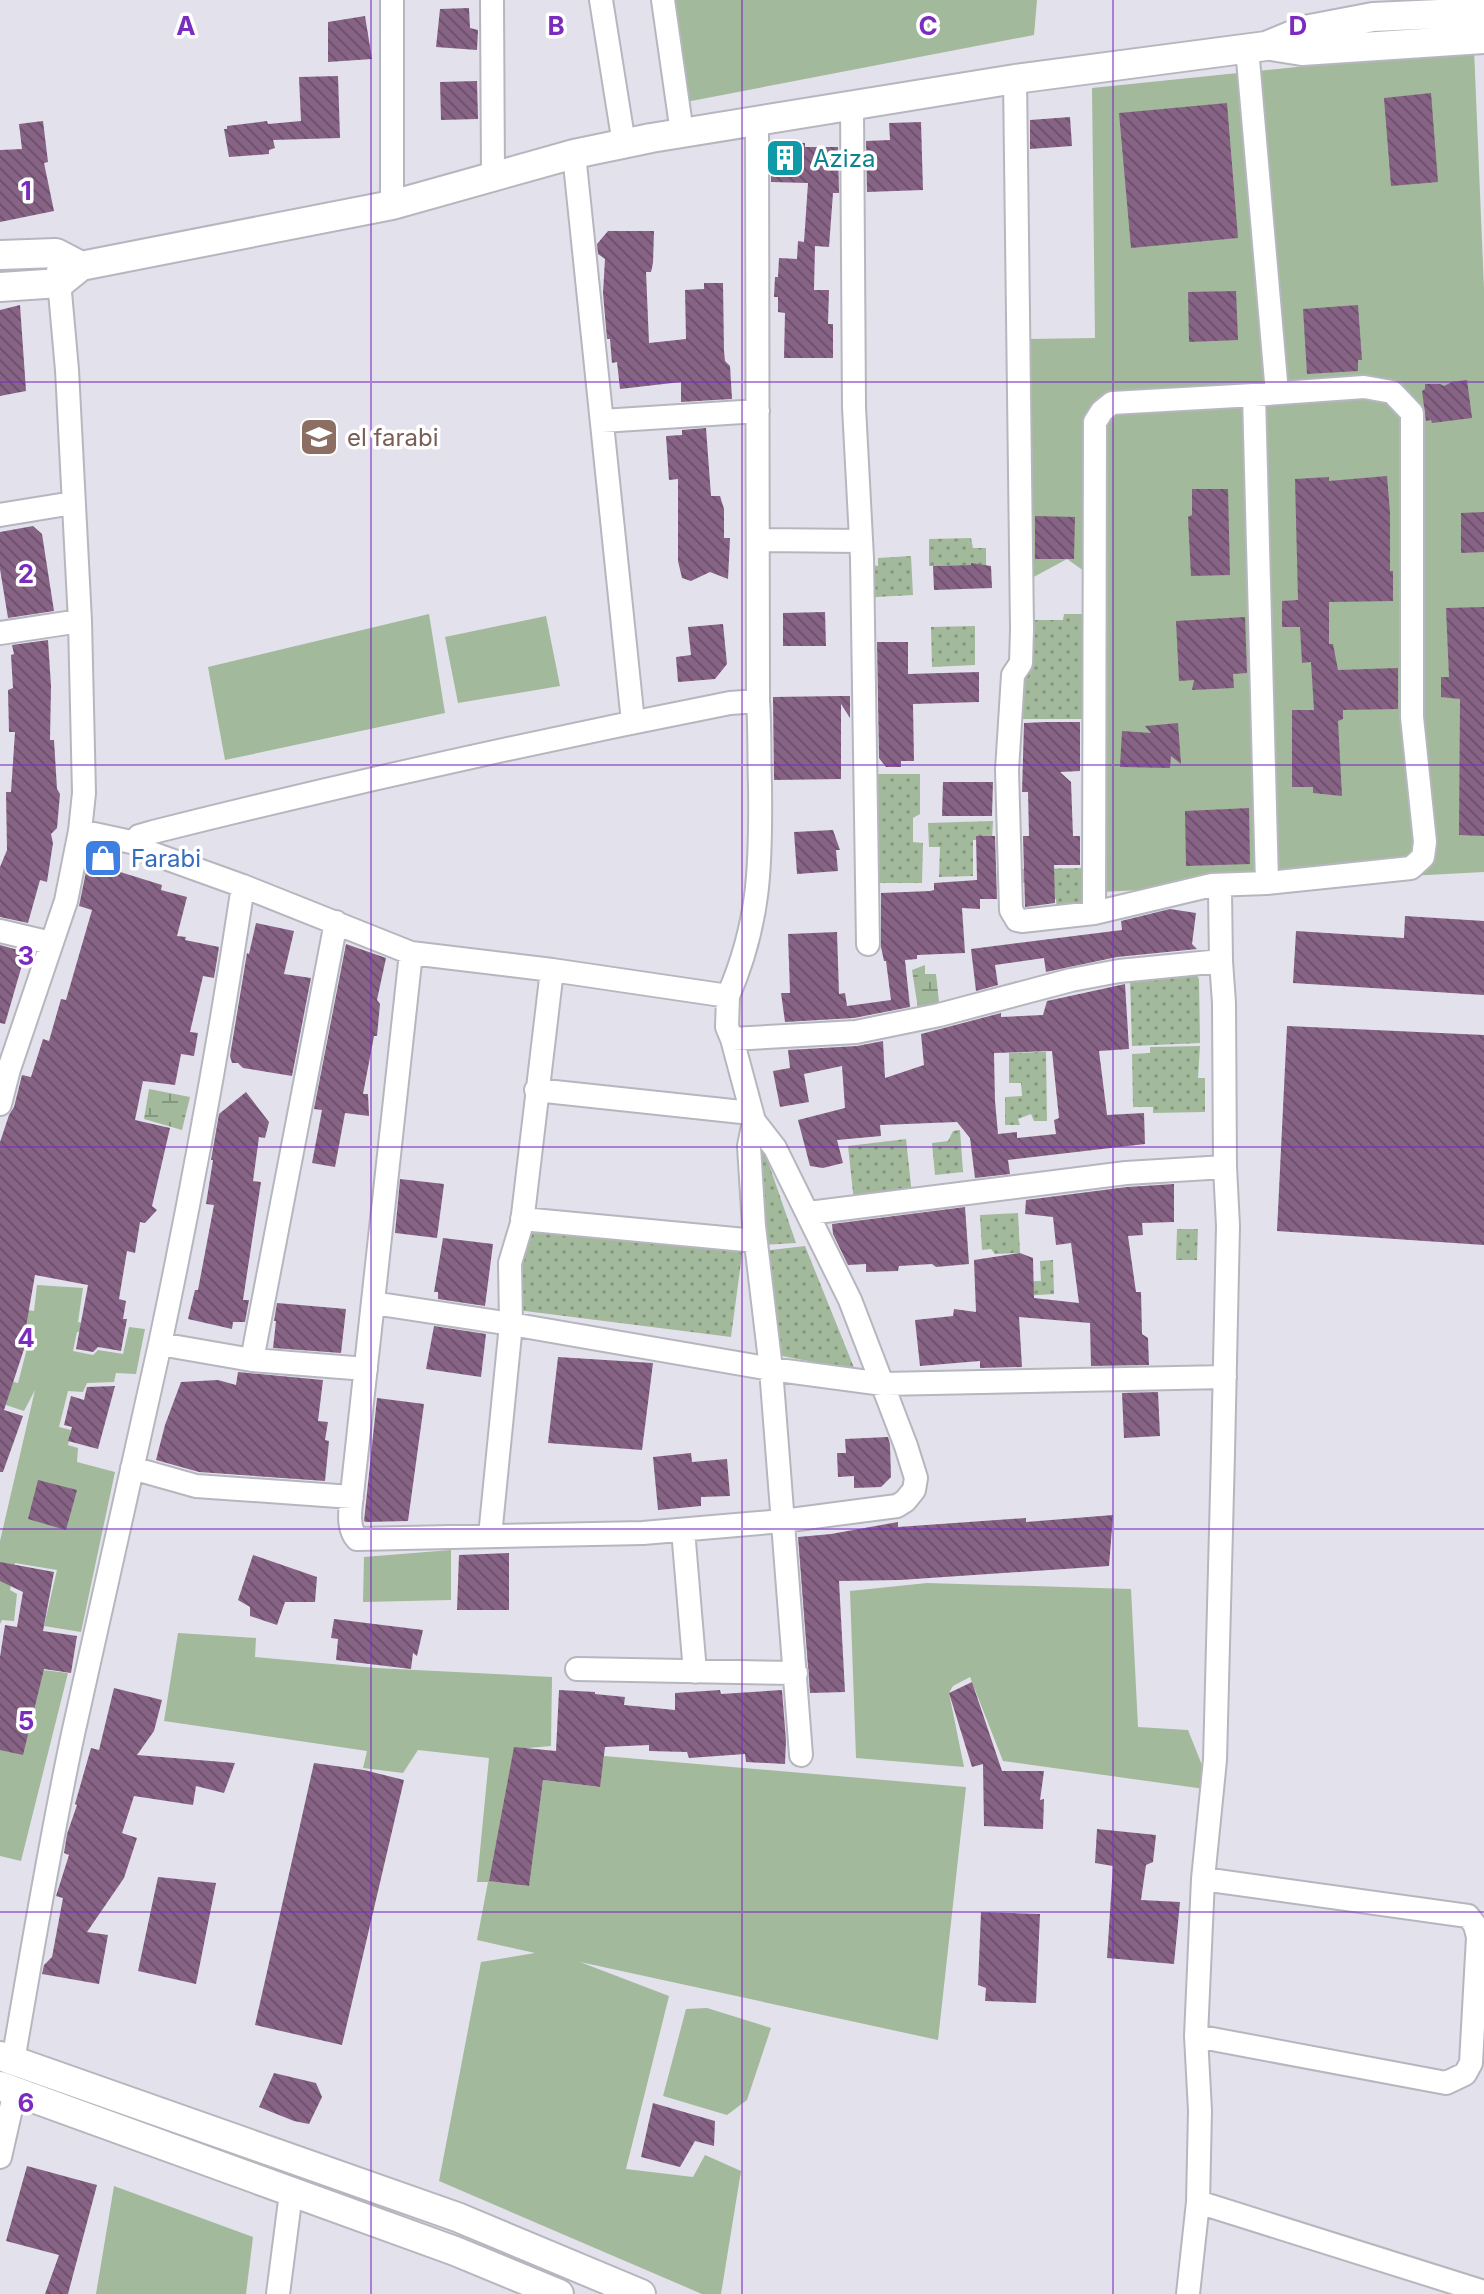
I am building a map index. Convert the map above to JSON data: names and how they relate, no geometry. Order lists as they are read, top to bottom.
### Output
{
  "places": {
    "building": ["Aziza"],
    "school or university": ["el farabi"],
    "shop": ["Farabi"]
  },
  "grid": {
    "columns": [
      "A",
      "B",
      "C",
      "D"
    ],
    "rows": [
      "1",
      "2",
      "3",
      "4",
      "5",
      "6"
    ]
  }
}
